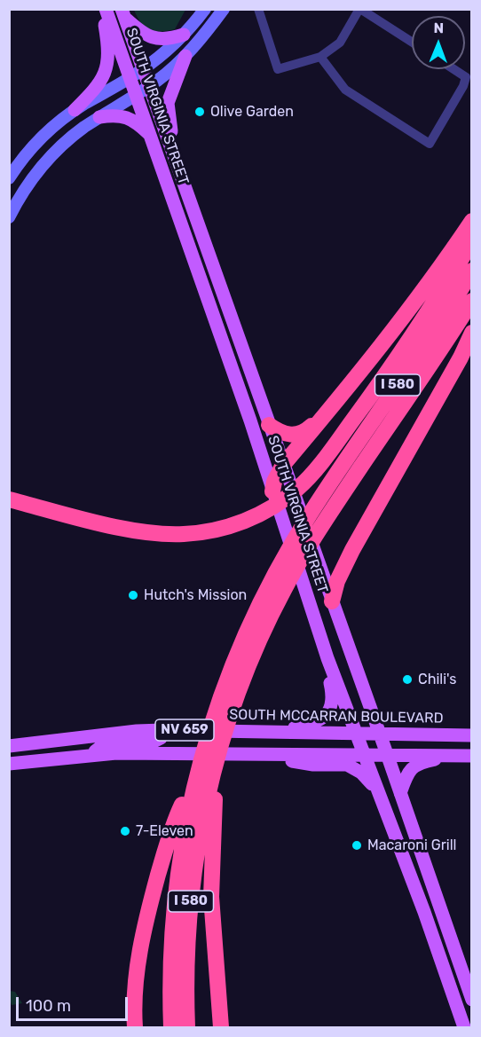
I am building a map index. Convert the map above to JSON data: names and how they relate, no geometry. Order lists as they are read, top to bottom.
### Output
{
  "streets": {
    "highway": ["I 580"],
    "main road": ["SOUTH VIRGINIA STREET", "SOUTH MCCARRAN BOULEVARD", "NV 659"]
  },
  "crossings": [
    ["SOUTH VIRGINIA STREET", "SOUTH MCCARRAN BOULEVARD"],
    ["SOUTH VIRGINIA STREET", "NV 659"]
  ],
  "places": [
    "Olive Garden",
    "Hutch's Mission",
    "Chili's",
    "7-Eleven",
    "Macaroni Grill"
  ],
  "scale_bar": "100 m",
  "north": "top"
}
